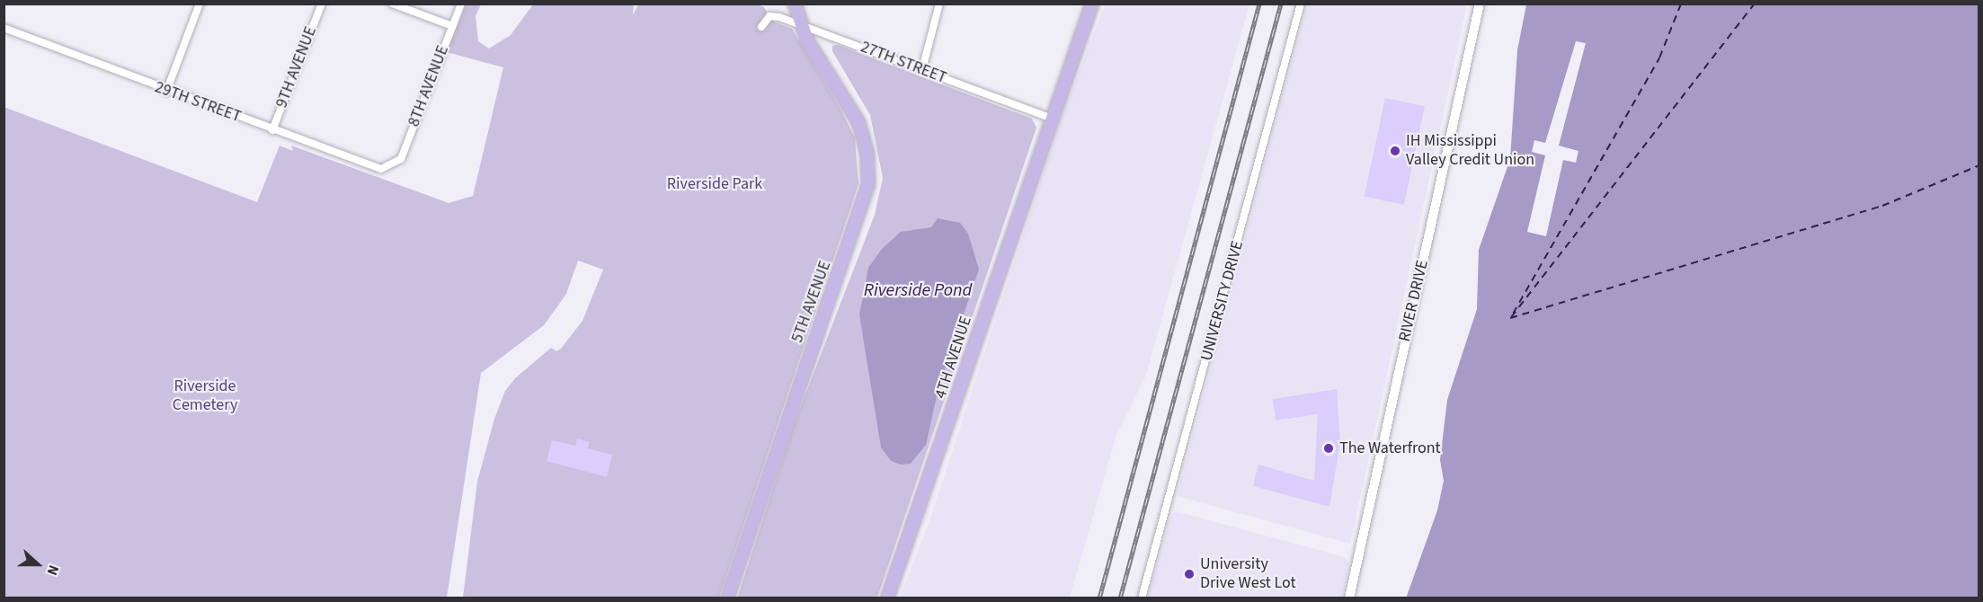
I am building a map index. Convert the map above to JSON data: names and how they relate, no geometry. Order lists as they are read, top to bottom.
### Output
{
  "streets": {
    "main road": ["5TH AVENUE", "4TH AVENUE"],
    "street": [
      "27TH STREET",
      "9TH AVENUE",
      "8TH AVENUE",
      "29TH STREET",
      "UNIVERSITY DRIVE",
      "RIVER DRIVE"
    ]
  },
  "crossings": [
    ["27TH STREET", "5TH AVENUE"],
    ["27TH STREET", "4TH AVENUE"],
    ["9TH AVENUE", "29TH STREET"],
    ["8TH AVENUE", "29TH STREET"]
  ],
  "water": ["Riverside Pond"],
  "parks": ["Riverside Park", "Riverside Cemetery"],
  "places": ["IH Mississippi Valley Credit Union", "The Waterfront", "University Drive West Lot"],
  "north": "right"
}
